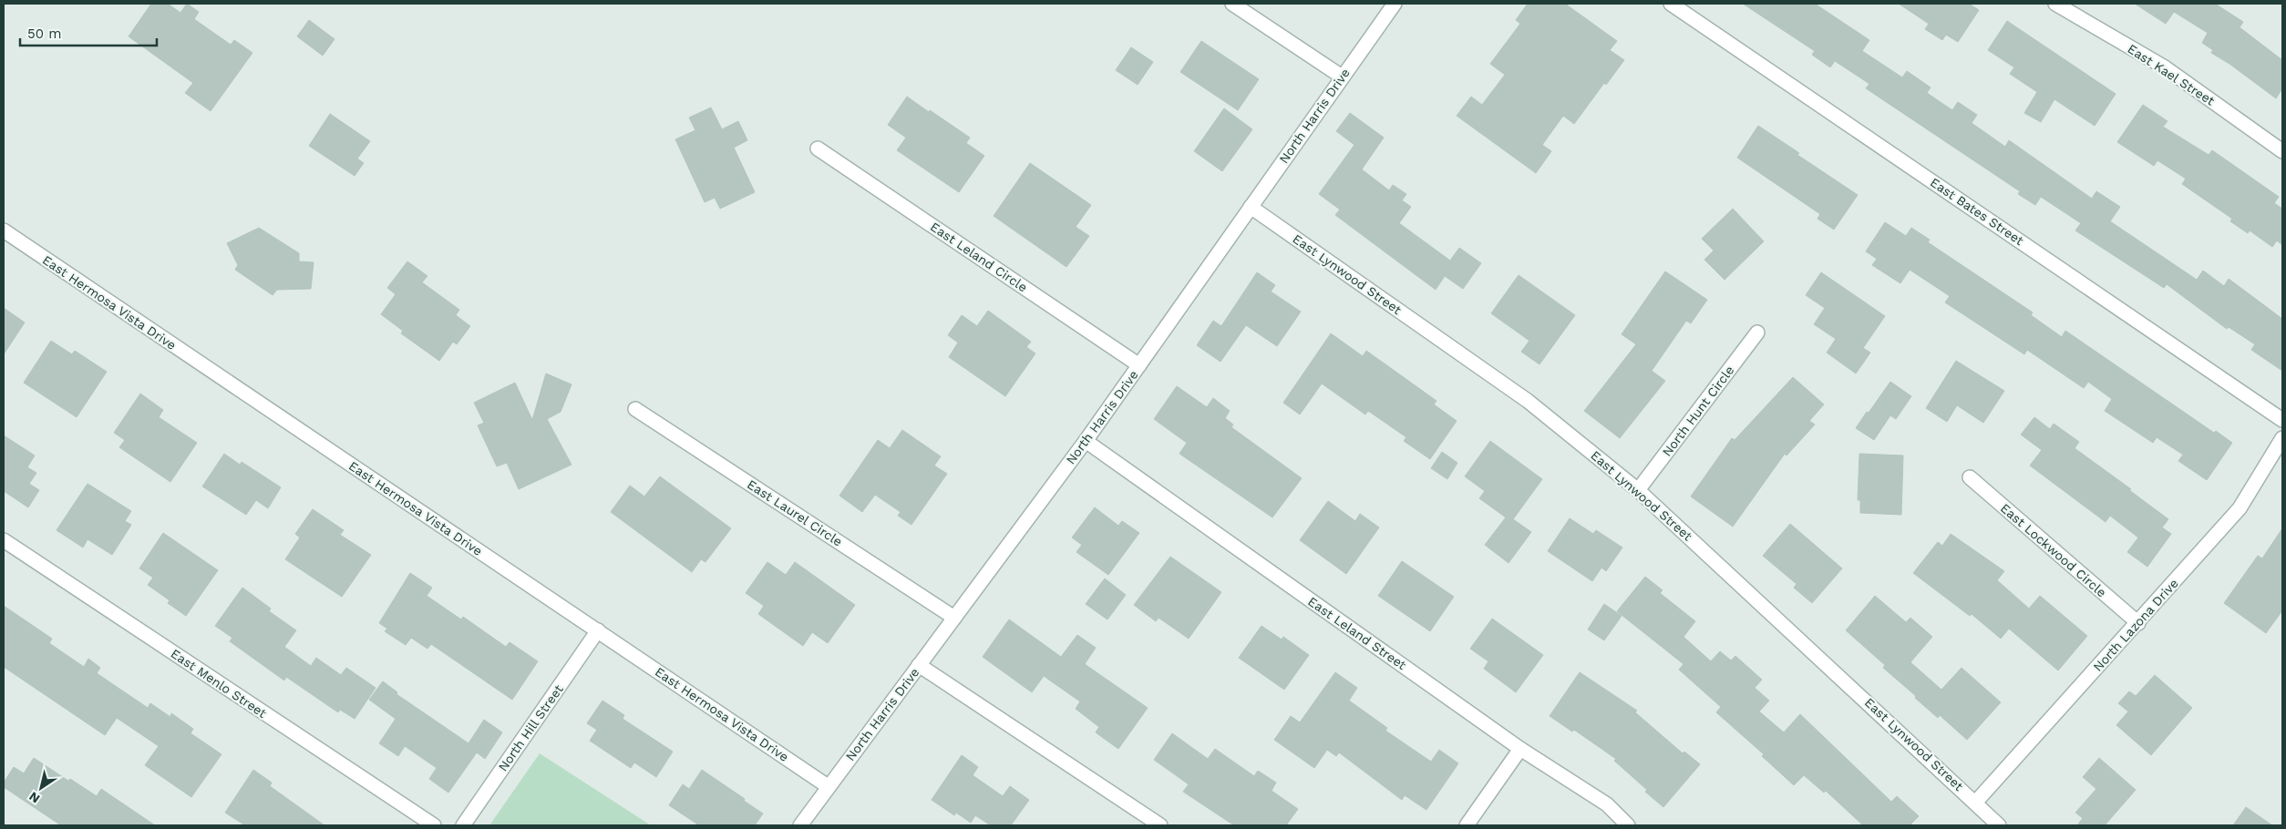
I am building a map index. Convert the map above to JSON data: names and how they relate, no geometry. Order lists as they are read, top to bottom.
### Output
{
  "streets": {
    "street": [
      "East Kael Street",
      "North Harris Drive",
      "East Bates Street",
      "East Leland Circle",
      "East Lynwood Street",
      "East Hermosa Vista Drive",
      "North Hunt Circle",
      "East Laurel Circle",
      "East Lockwood Circle",
      "North Lazona Drive",
      "East Leland Street",
      "East Menlo Street",
      "North Hill Street"
    ]
  },
  "crossings": [
    ["North Harris Drive", "East Leland Circle"],
    ["North Harris Drive", "East Lynwood Street"],
    ["North Harris Drive", "East Hermosa Vista Drive"],
    ["North Harris Drive", "East Laurel Circle"],
    ["North Harris Drive", "East Leland Street"],
    ["East Lynwood Street", "North Hunt Circle"],
    ["East Lynwood Street", "North Lazona Drive"],
    ["East Hermosa Vista Drive", "North Hill Street"],
    ["East Lockwood Circle", "North Lazona Drive"]
  ],
  "scale_bar": "50 m",
  "north": "bottom left"
}
